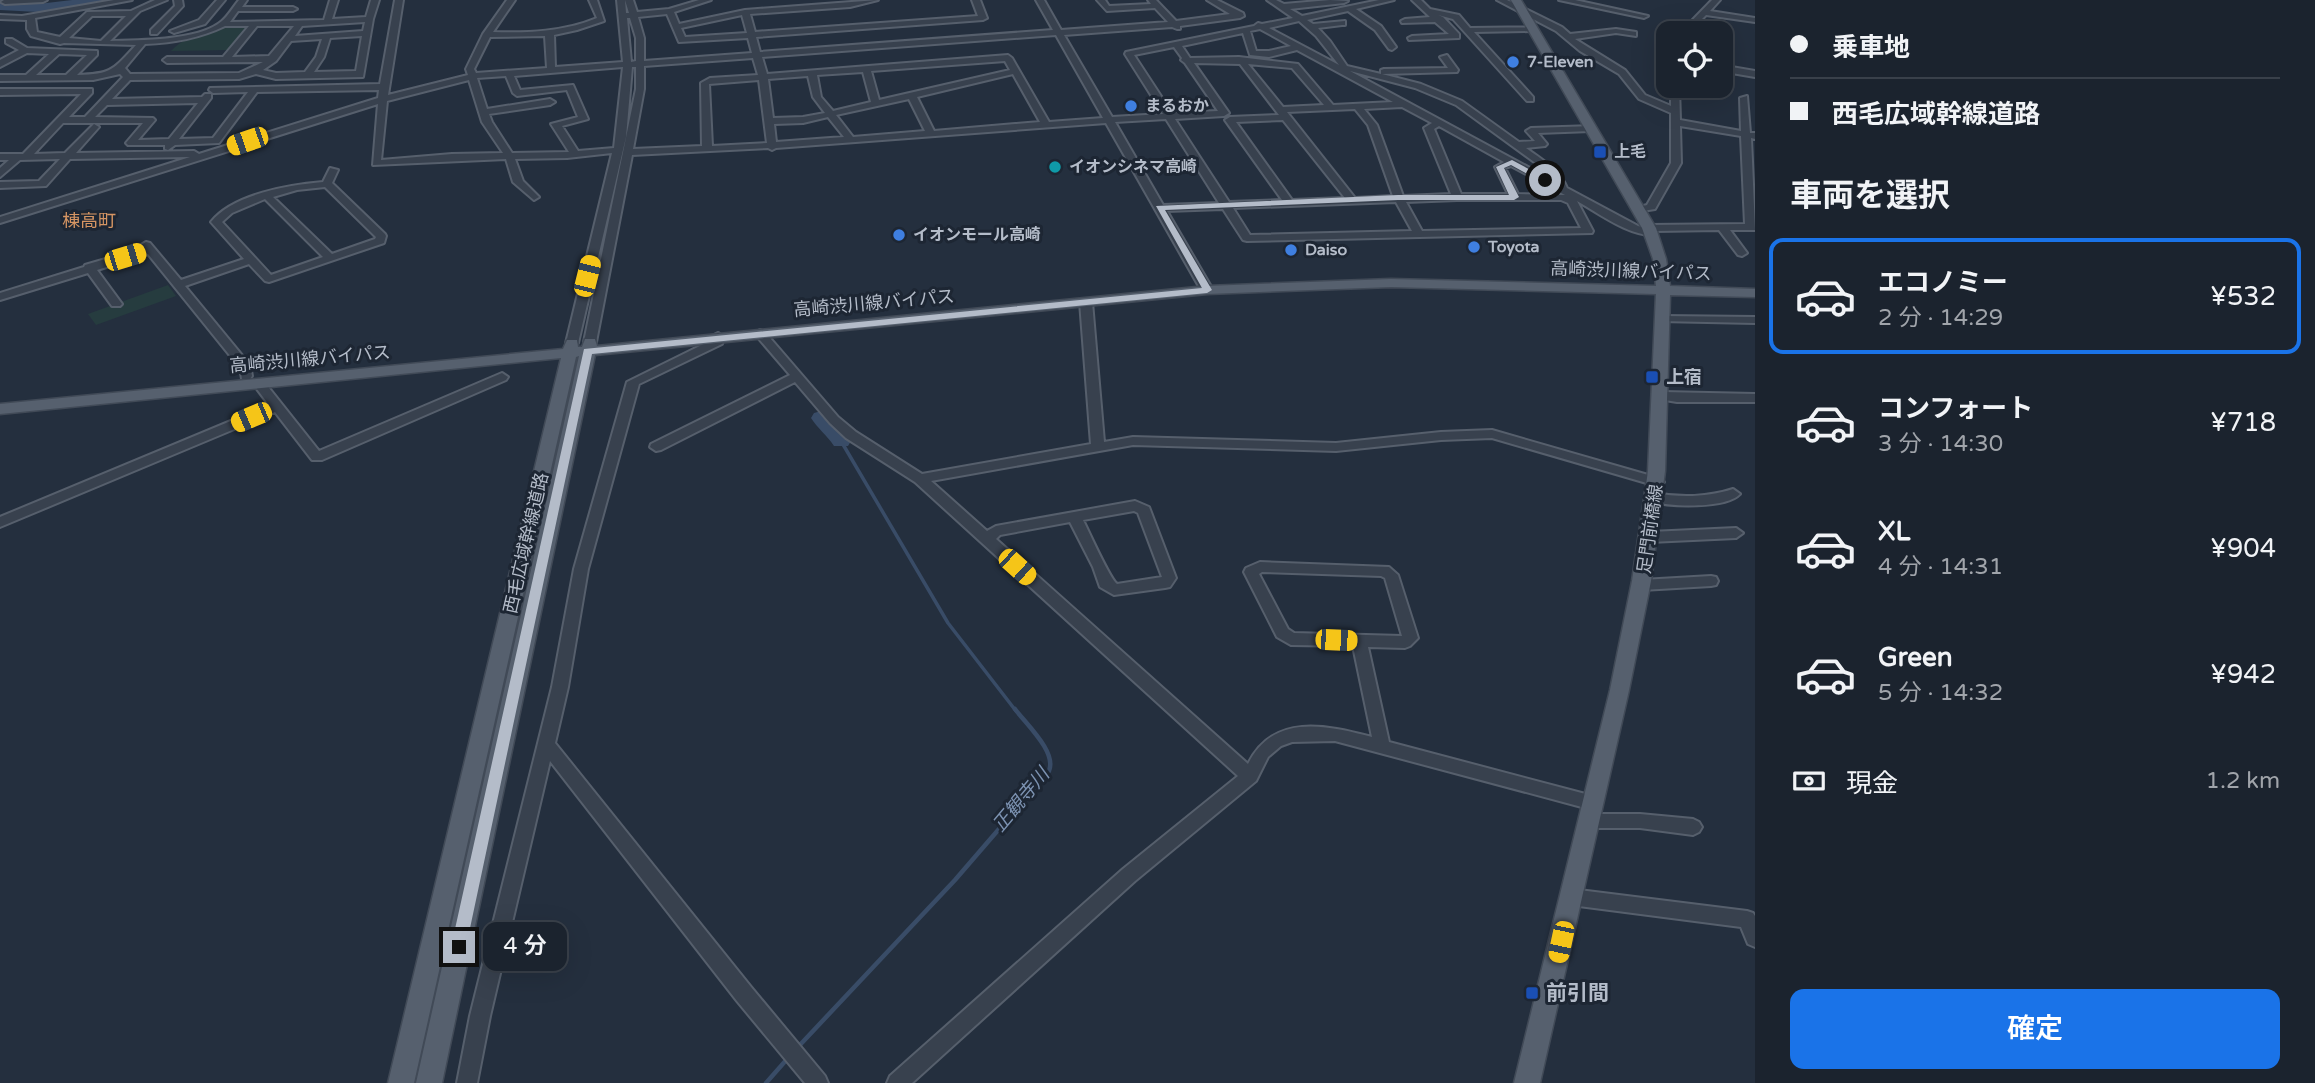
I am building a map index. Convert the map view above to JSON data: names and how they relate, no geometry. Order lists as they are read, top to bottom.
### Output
{
  "streets": {
    "main road": ["高崎渋川線バイパス", "足門前橋線", "西毛広域幹線道路"]
  },
  "crossings": [
    ["高崎渋川線バイパス", "足門前橋線"],
    ["高崎渋川線バイパス", "西毛広域幹線道路"]
  ],
  "districts": ["棟高町"],
  "water": ["正観寺川"],
  "places": {
    "other": [
      "7-Eleven",
      "まるおか",
      "イオンシネマ高崎",
      "イオンモール高崎",
      "Toyota",
      "Daiso"
    ],
    "transit": ["上毛", "上宿", "前引間"]
  },
  "page": {
    "banner": ["乗車地", "西毛広域幹線道路"],
    "heading": "車両を選択",
    "list": [
      {
        "name": "エコノミー",
        "note": "2 分 · 14:29",
        "value": "¥532"
      },
      {
        "name": "コンフォート",
        "note": "3 分 · 14:30",
        "value": "¥718"
      },
      {
        "name": "XL",
        "note": "4 分 · 14:31",
        "value": "¥904"
      },
      {
        "name": "Green",
        "note": "5 分 · 14:32",
        "value": "¥942"
      }
    ],
    "pay": ["現金", "1.2 km"],
    "bubble": "4 分",
    "buttons": "確定"
  }
}
